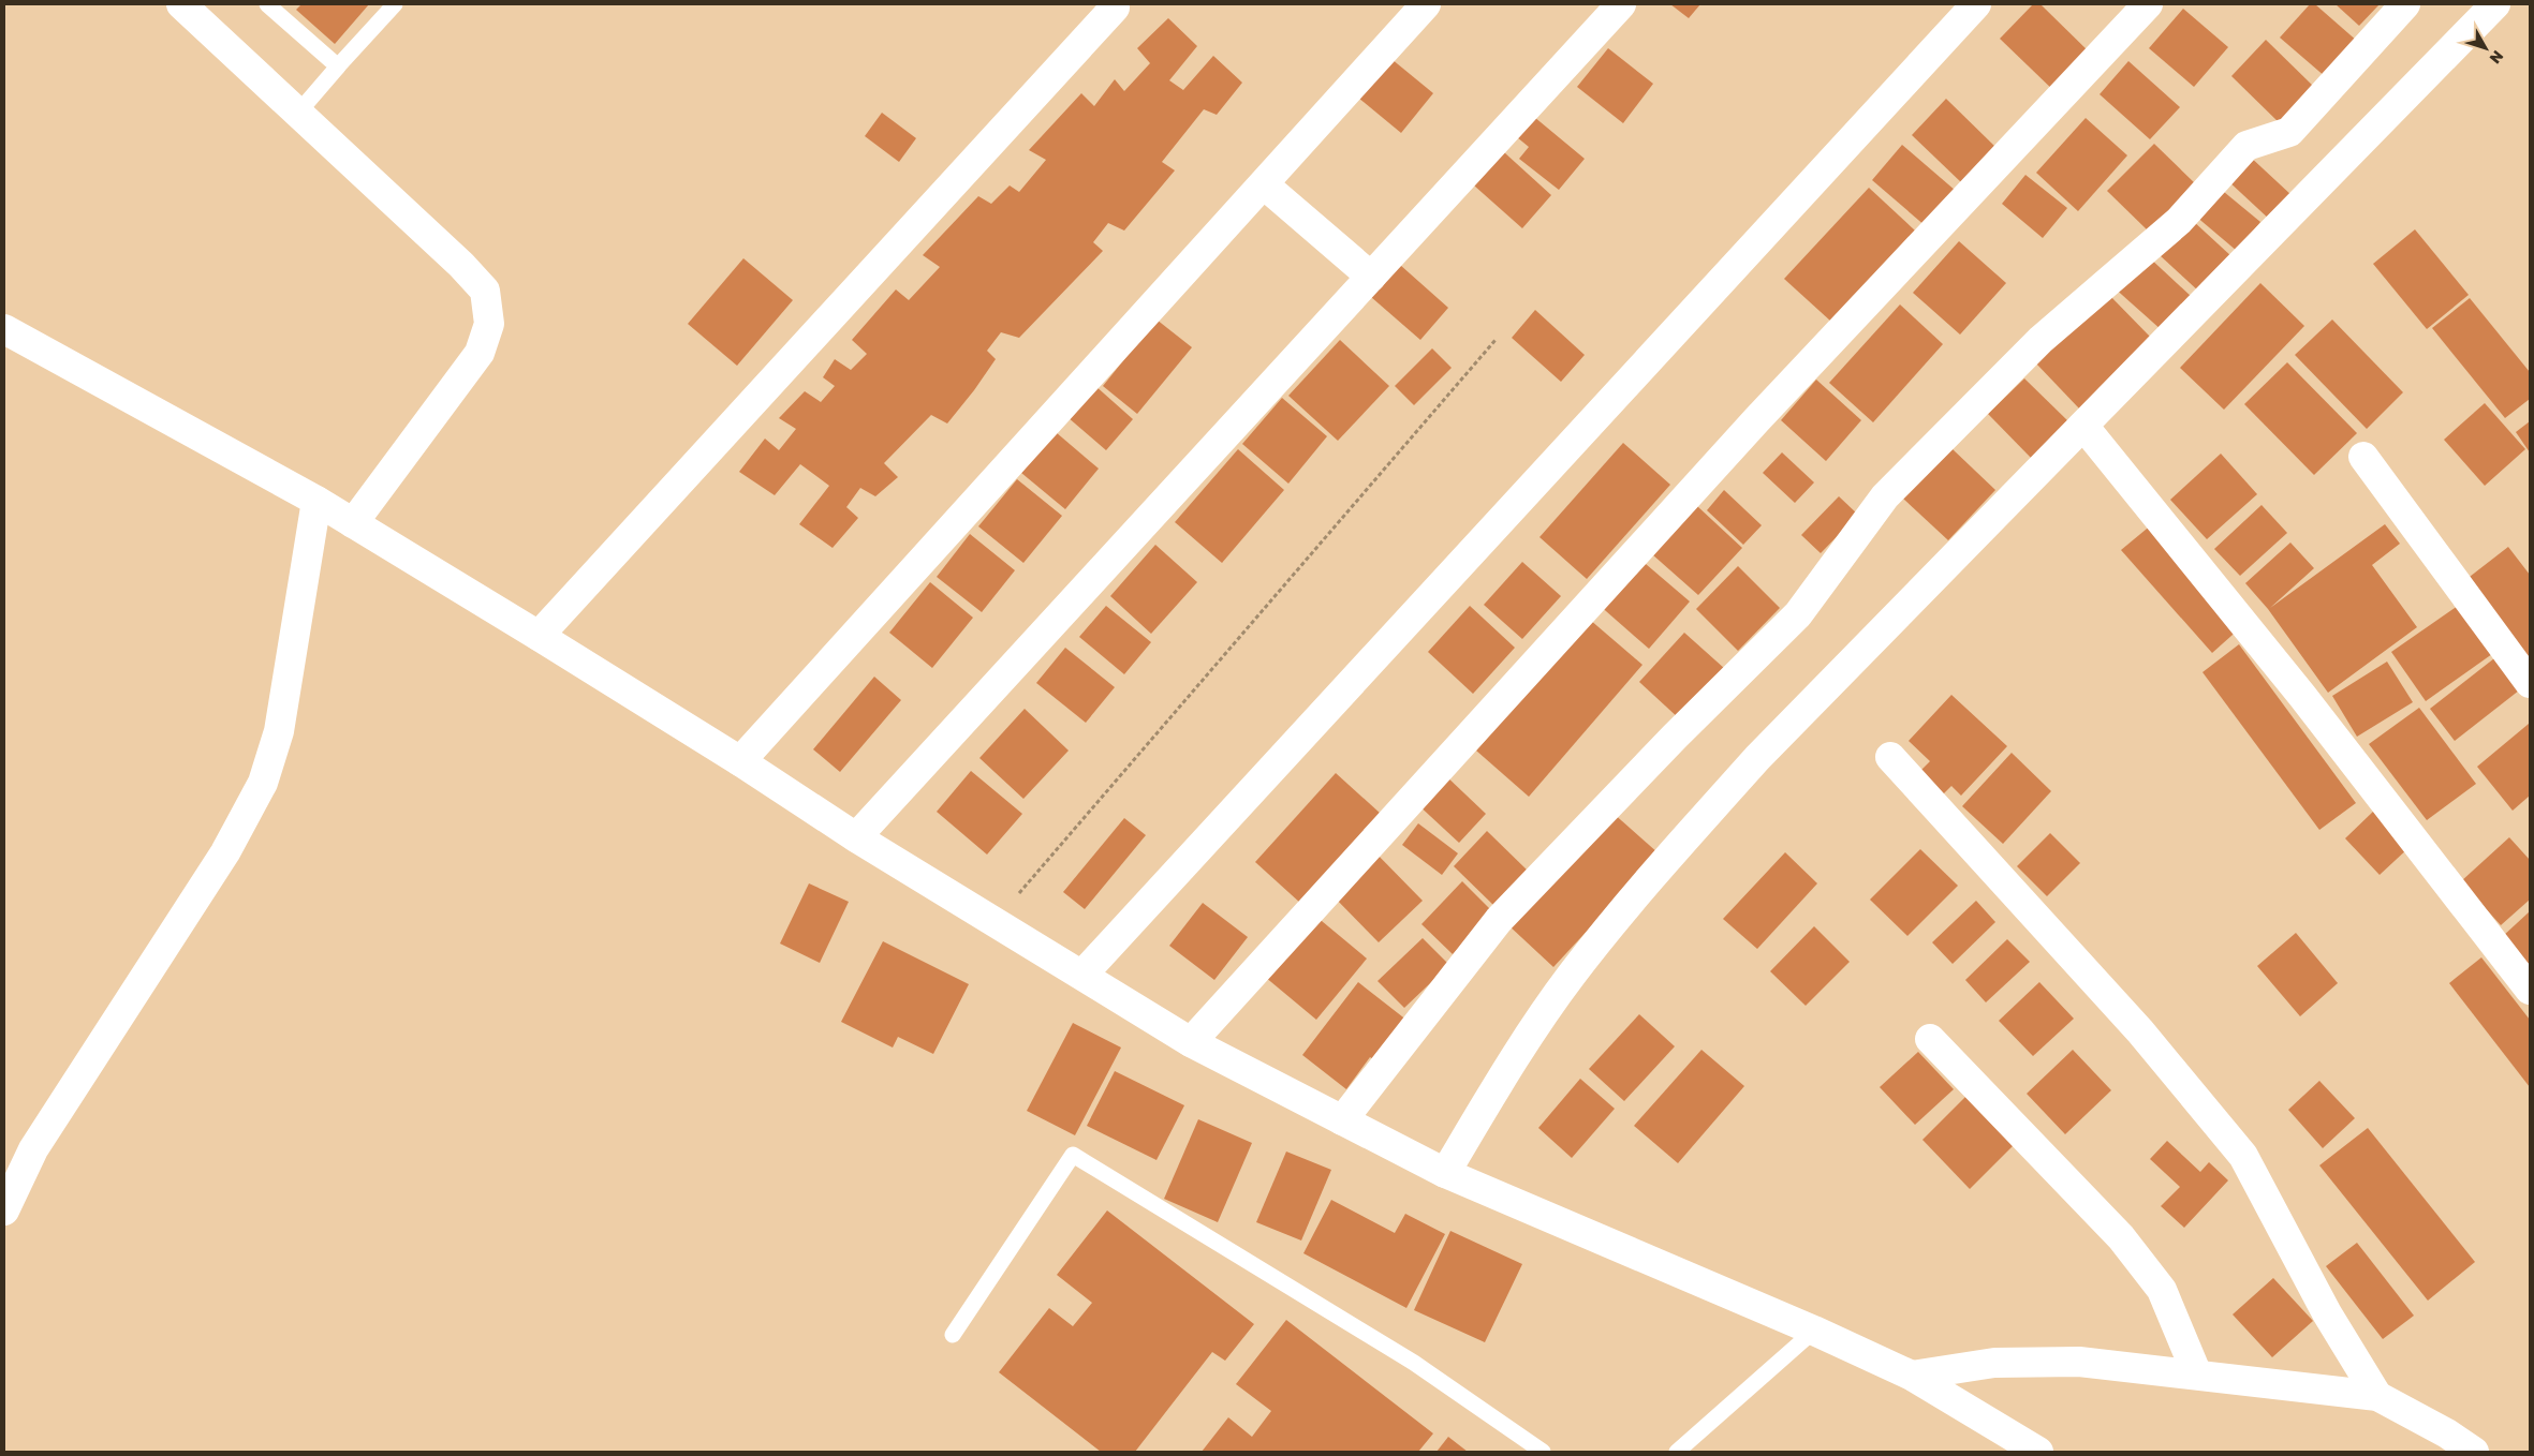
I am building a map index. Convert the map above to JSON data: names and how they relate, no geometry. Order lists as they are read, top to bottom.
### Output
{
  "north": "bottom right"
}
